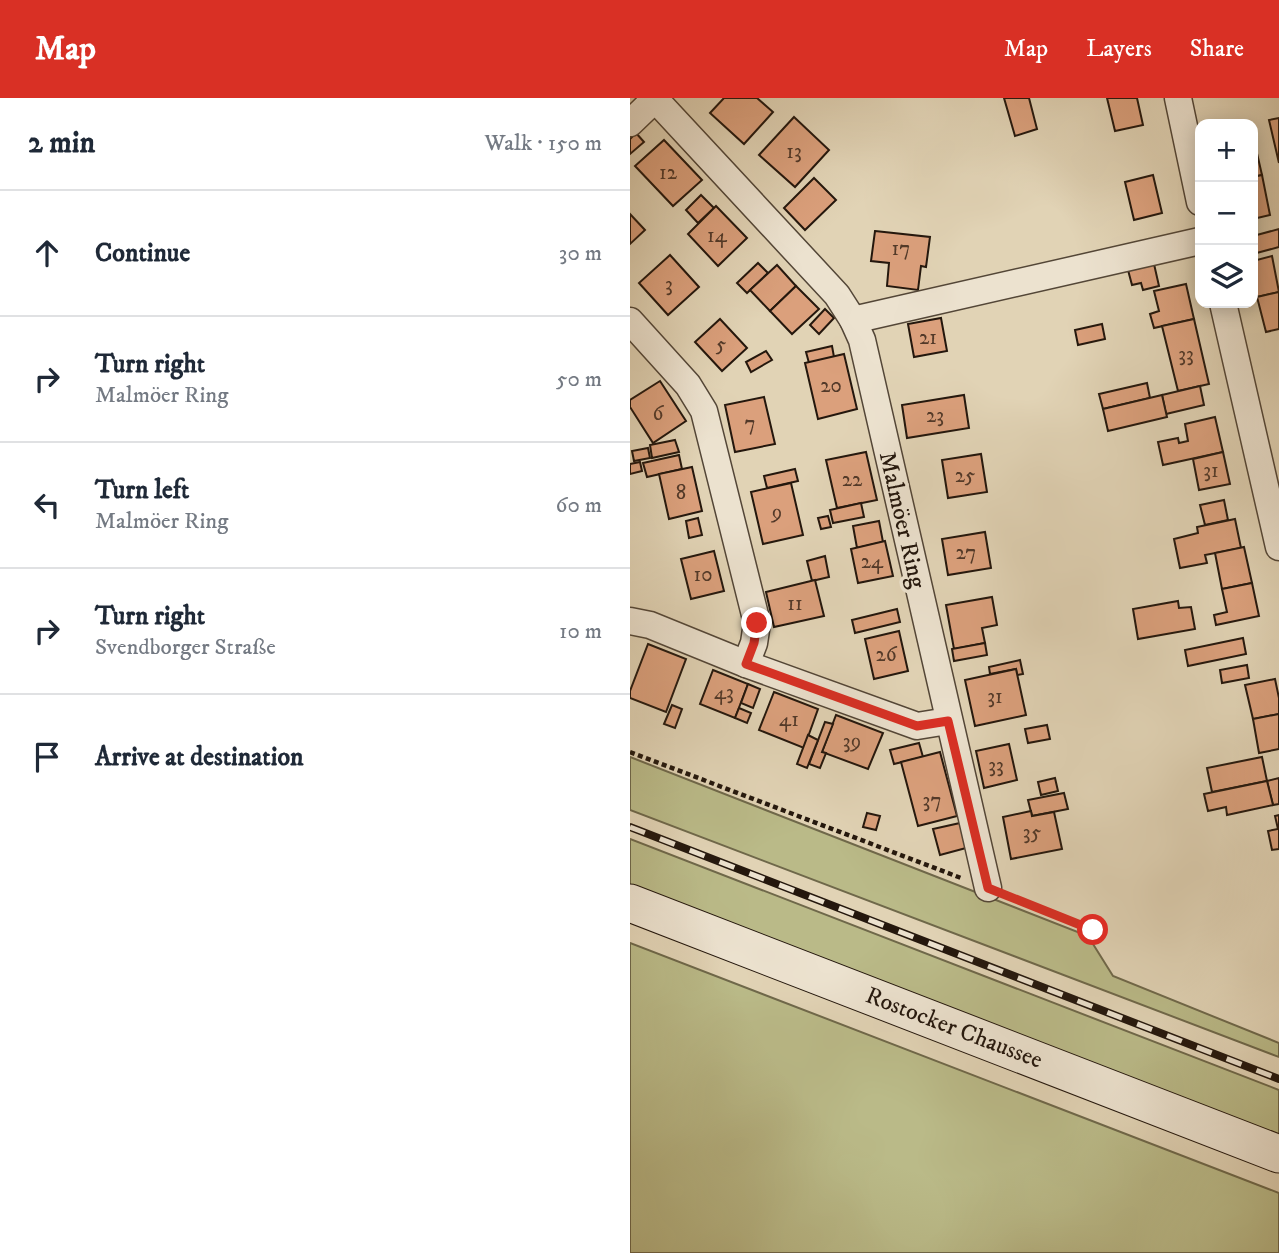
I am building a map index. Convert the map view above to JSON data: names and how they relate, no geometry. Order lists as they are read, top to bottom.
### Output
{
  "streets": {
    "main road": ["Rostocker Chaussee"],
    "street": ["Malmöer Ring"]
  },
  "house_numbers": [
    "13",
    "12",
    "14",
    "17",
    "3",
    "21",
    "5",
    "33",
    "20",
    "6",
    "23",
    "7",
    "31",
    "25",
    "22",
    "8",
    "9",
    "27",
    "24",
    "10",
    "11",
    "26",
    "43",
    "31",
    "41",
    "39",
    "33",
    "37",
    "35"
  ],
  "page": {
    "header": "Map",
    "nav": ["Map", "Layers", "Share"],
    "heading": ["2 min", "Walk · 150 m"],
    "map_buttons": ["+", "−"],
    "list": [
      ["Continue", "30 m"],
      ["Turn right", "Malmöer Ring", "50 m"],
      ["Turn left", "Malmöer Ring", "60 m"],
      ["Turn right", "Svendborger Straße", "10 m"],
      "Arrive at destination"
    ]
  }
}
